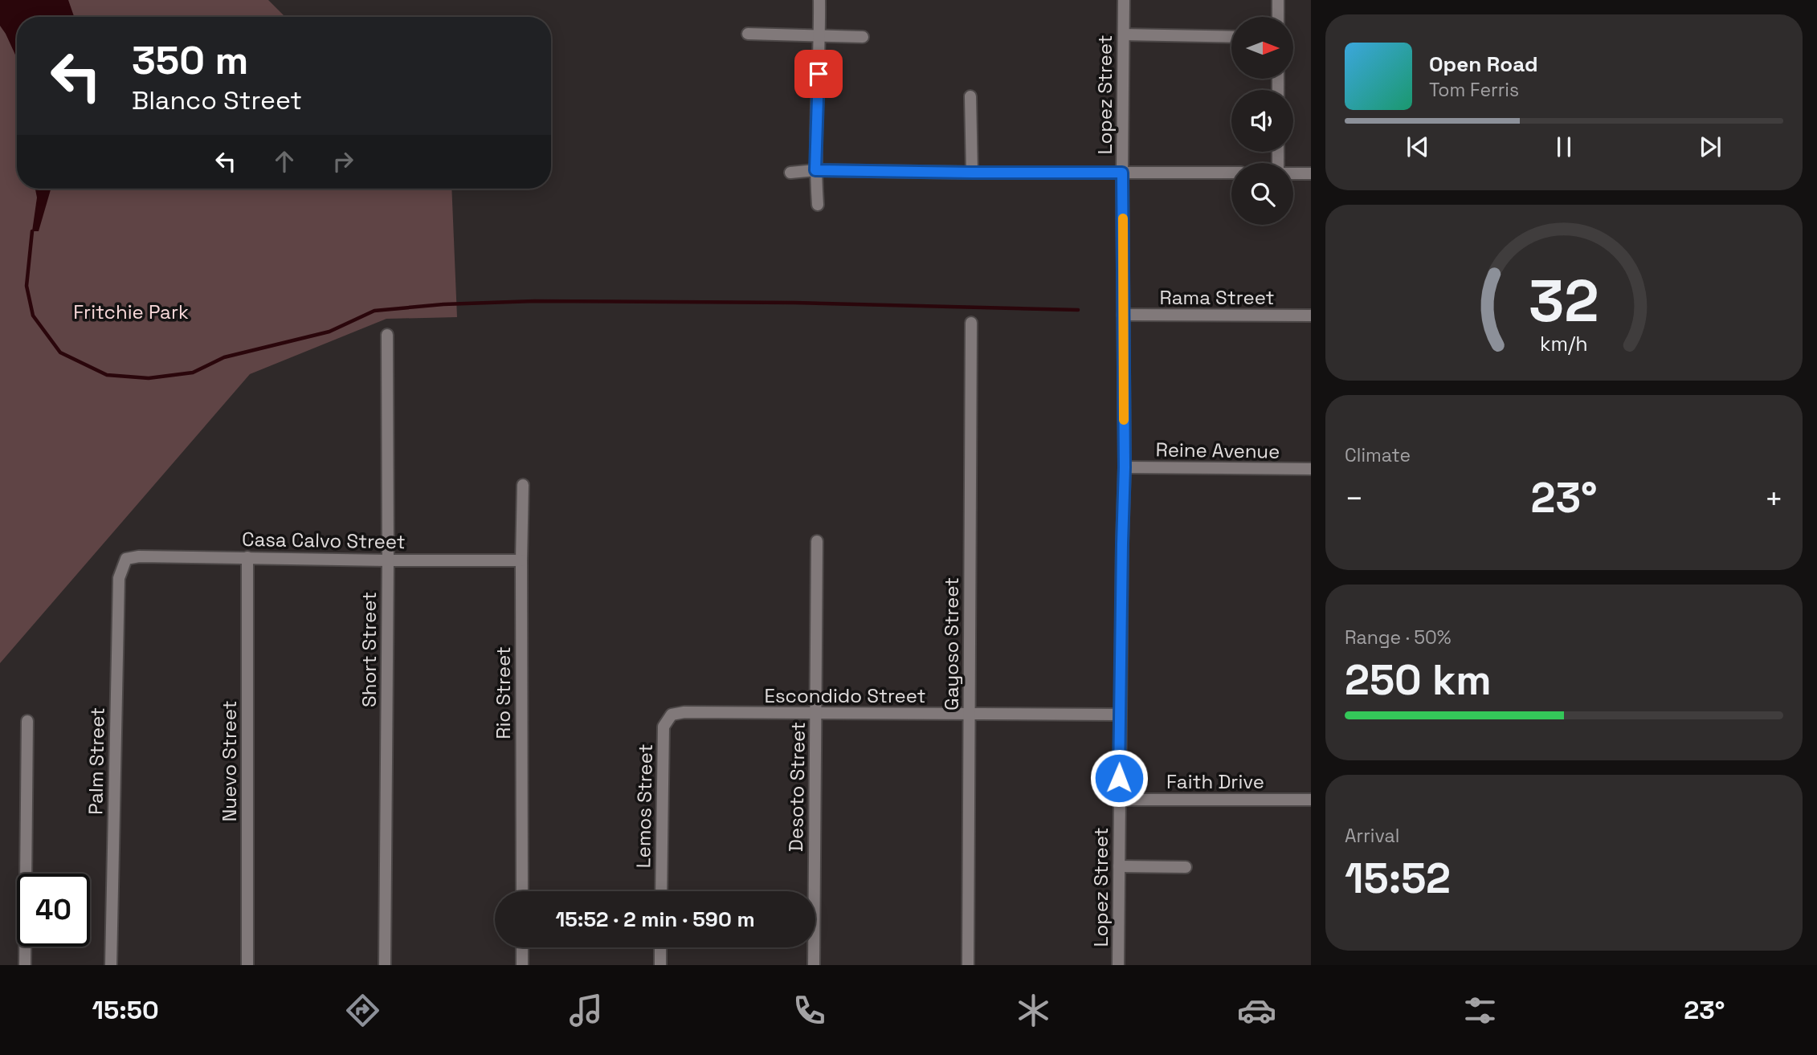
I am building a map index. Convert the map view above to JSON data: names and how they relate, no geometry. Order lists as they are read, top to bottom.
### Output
{
  "streets": {
    "street": [
      "Lopez Street",
      "Rama Street",
      "Reine Avenue",
      "Casa Calvo Street",
      "Gayoso Street",
      "Short Street",
      "Rio Street",
      "Escondido Street",
      "Palm Street",
      "Nuevo Street",
      "Faith Drive",
      "Desoto Street",
      "Lemos Street"
    ]
  },
  "crossings": [
    ["Lopez Street", "Rama Street"],
    ["Lopez Street", "Reine Avenue"],
    ["Lopez Street", "Escondido Street"],
    ["Lopez Street", "Faith Drive"],
    ["Casa Calvo Street", "Short Street"],
    ["Casa Calvo Street", "Rio Street"],
    ["Casa Calvo Street", "Palm Street"],
    ["Casa Calvo Street", "Nuevo Street"],
    ["Gayoso Street", "Escondido Street"],
    ["Escondido Street", "Desoto Street"],
    ["Escondido Street", "Lemos Street"]
  ],
  "parks": ["Fritchie Park"],
  "north": "right",
  "page": {
    "turn": ["350 m", "Blanco Street"],
    "song": ["Open Road", "Tom Ferris"],
    "tile": [
      "Climate",
      ["Range · 50%", "250 km"],
      ["Arrival", "15:52"]
    ],
    "heat": ["−", "23°", "+"],
    "limit": "40",
    "trip": "15:52 · 2 min · 590 m",
    "tabs": ["15:50", "23°"],
    "gauge": ["32", "km/h"]
  }
}
